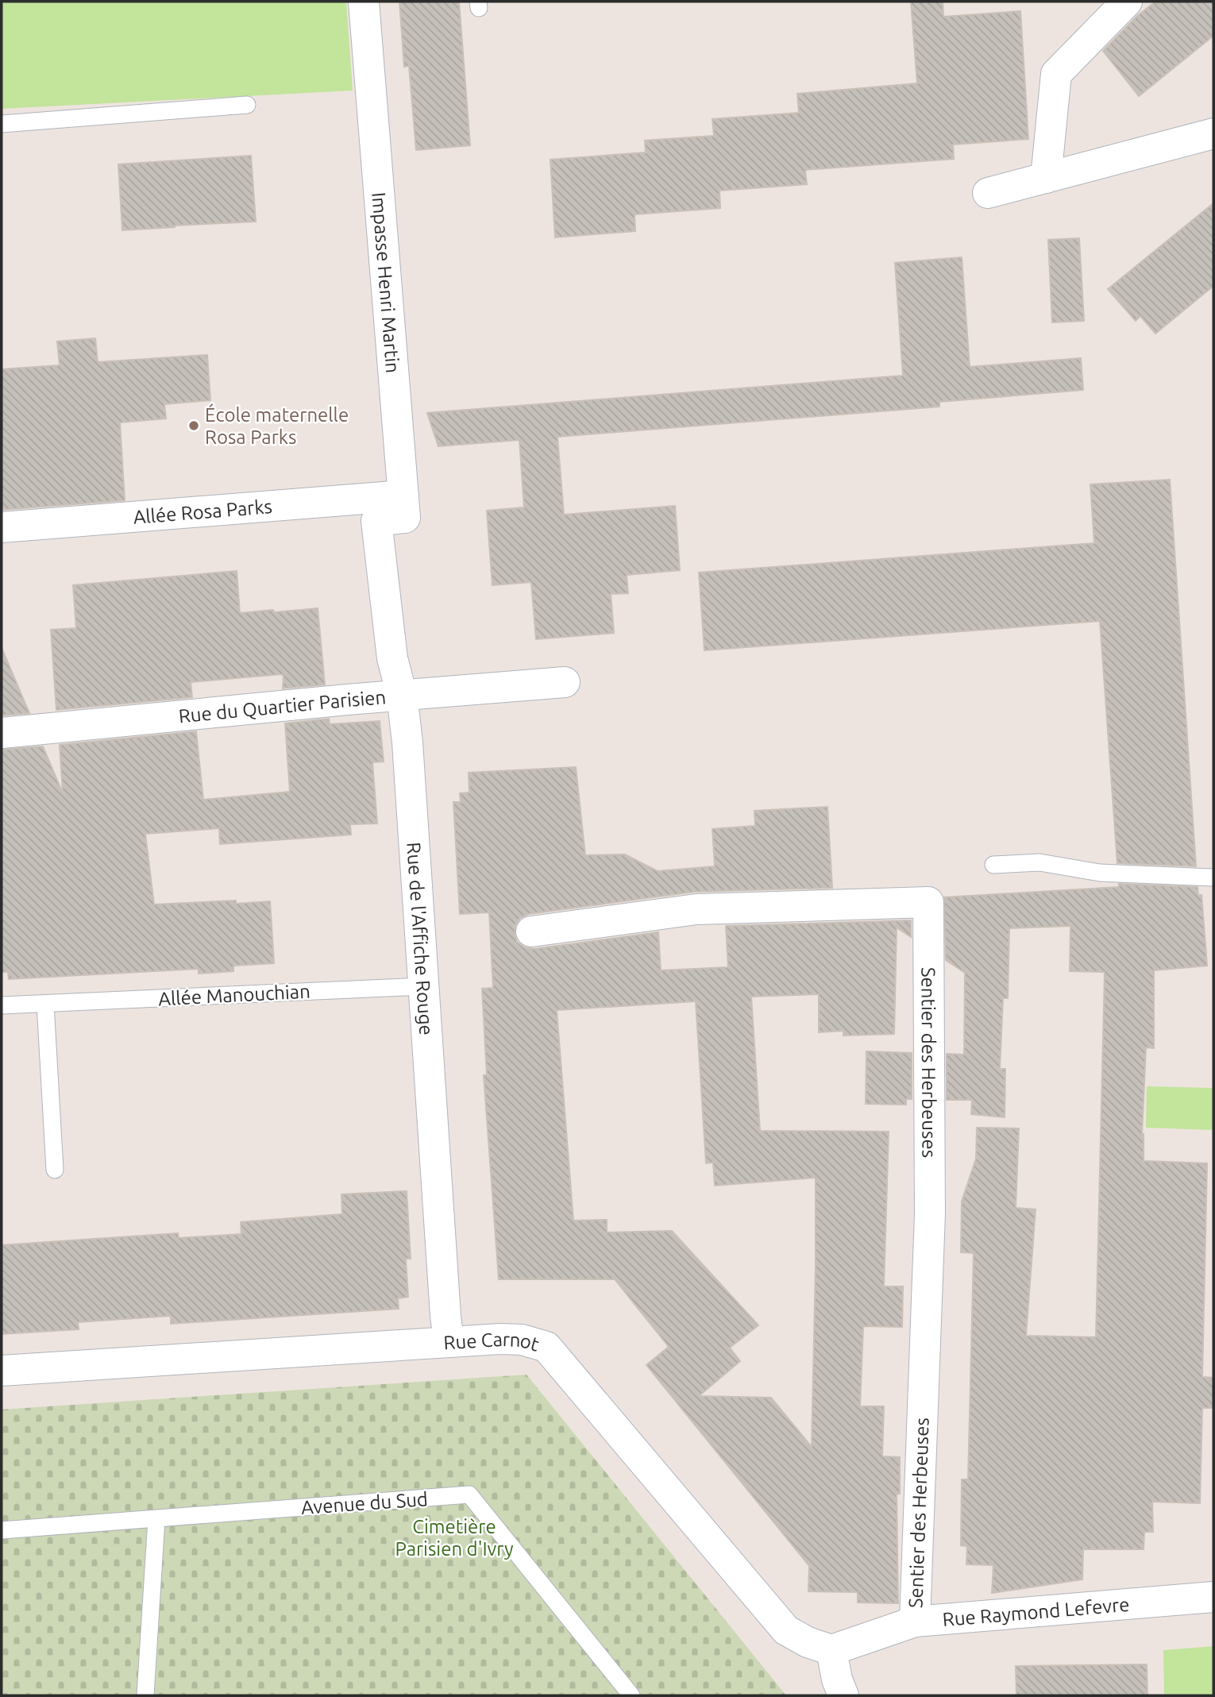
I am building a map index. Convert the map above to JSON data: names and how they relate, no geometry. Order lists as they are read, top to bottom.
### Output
{
  "streets": {
    "street": [
      "Impasse Henri Martin",
      "Allée Rosa Parks",
      "Rue du Quartier Parisien",
      "Rue de l'Affiche Rouge",
      "Sentier des Herbeuses",
      "Rue Carnot",
      "Rue Raymond Lefevre"
    ],
    "lane": ["Allée Manouchian", "Avenue du Sud"]
  },
  "crossings": [
    ["Impasse Henri Martin", "Allée Rosa Parks"],
    ["Impasse Henri Martin", "Rue de l'Affiche Rouge"],
    ["Rue du Quartier Parisien", "Rue de l'Affiche Rouge"],
    ["Rue de l'Affiche Rouge", "Allée Manouchian"],
    ["Rue de l'Affiche Rouge", "Rue Carnot"],
    ["Sentier des Herbeuses", "Rue Raymond Lefevre"],
    ["Rue Carnot", "Rue Raymond Lefevre"]
  ],
  "parks": ["Cimetière Parisien d'Ivry"],
  "places": ["École maternelle Rosa Parks"]
}
